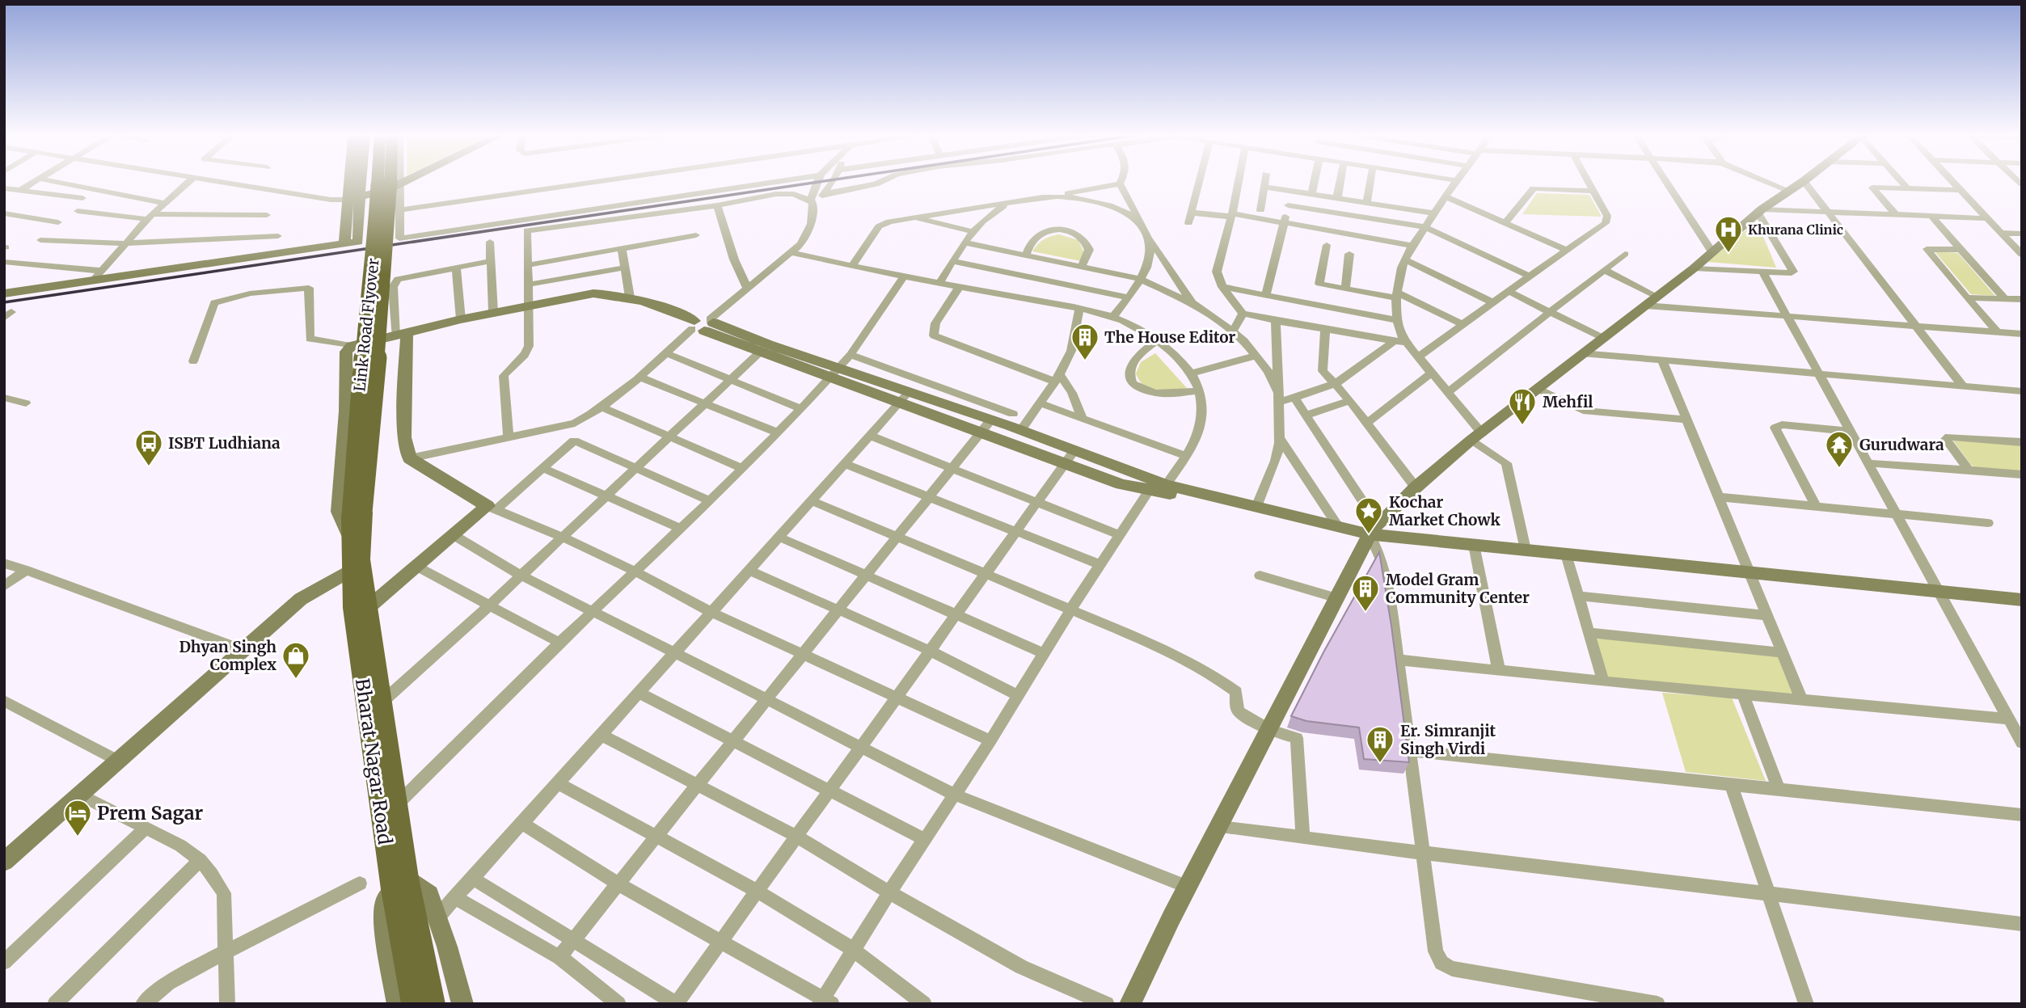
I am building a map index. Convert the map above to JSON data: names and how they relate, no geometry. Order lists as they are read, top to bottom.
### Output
{
  "streets": {
    "main road": ["Link Road Flyover", "Bharat Nagar Road"]
  },
  "crossings": [
    ["Link Road Flyover", "Bharat Nagar Road"]
  ],
  "places": {
    "hospital": ["Khurana Clinic"],
    "building": ["The House Editor", "Model Gram Community Center", "Er. Simranjit Singh Virdi"],
    "restaurant": ["Mehfil"],
    "bus stop": ["ISBT Ludhiana"],
    "temple": ["Gurudwara"],
    "place": ["Kochar Market Chowk"],
    "shop": ["Dhyan Singh Complex"],
    "hotel": ["Prem Sagar"]
  }
}
